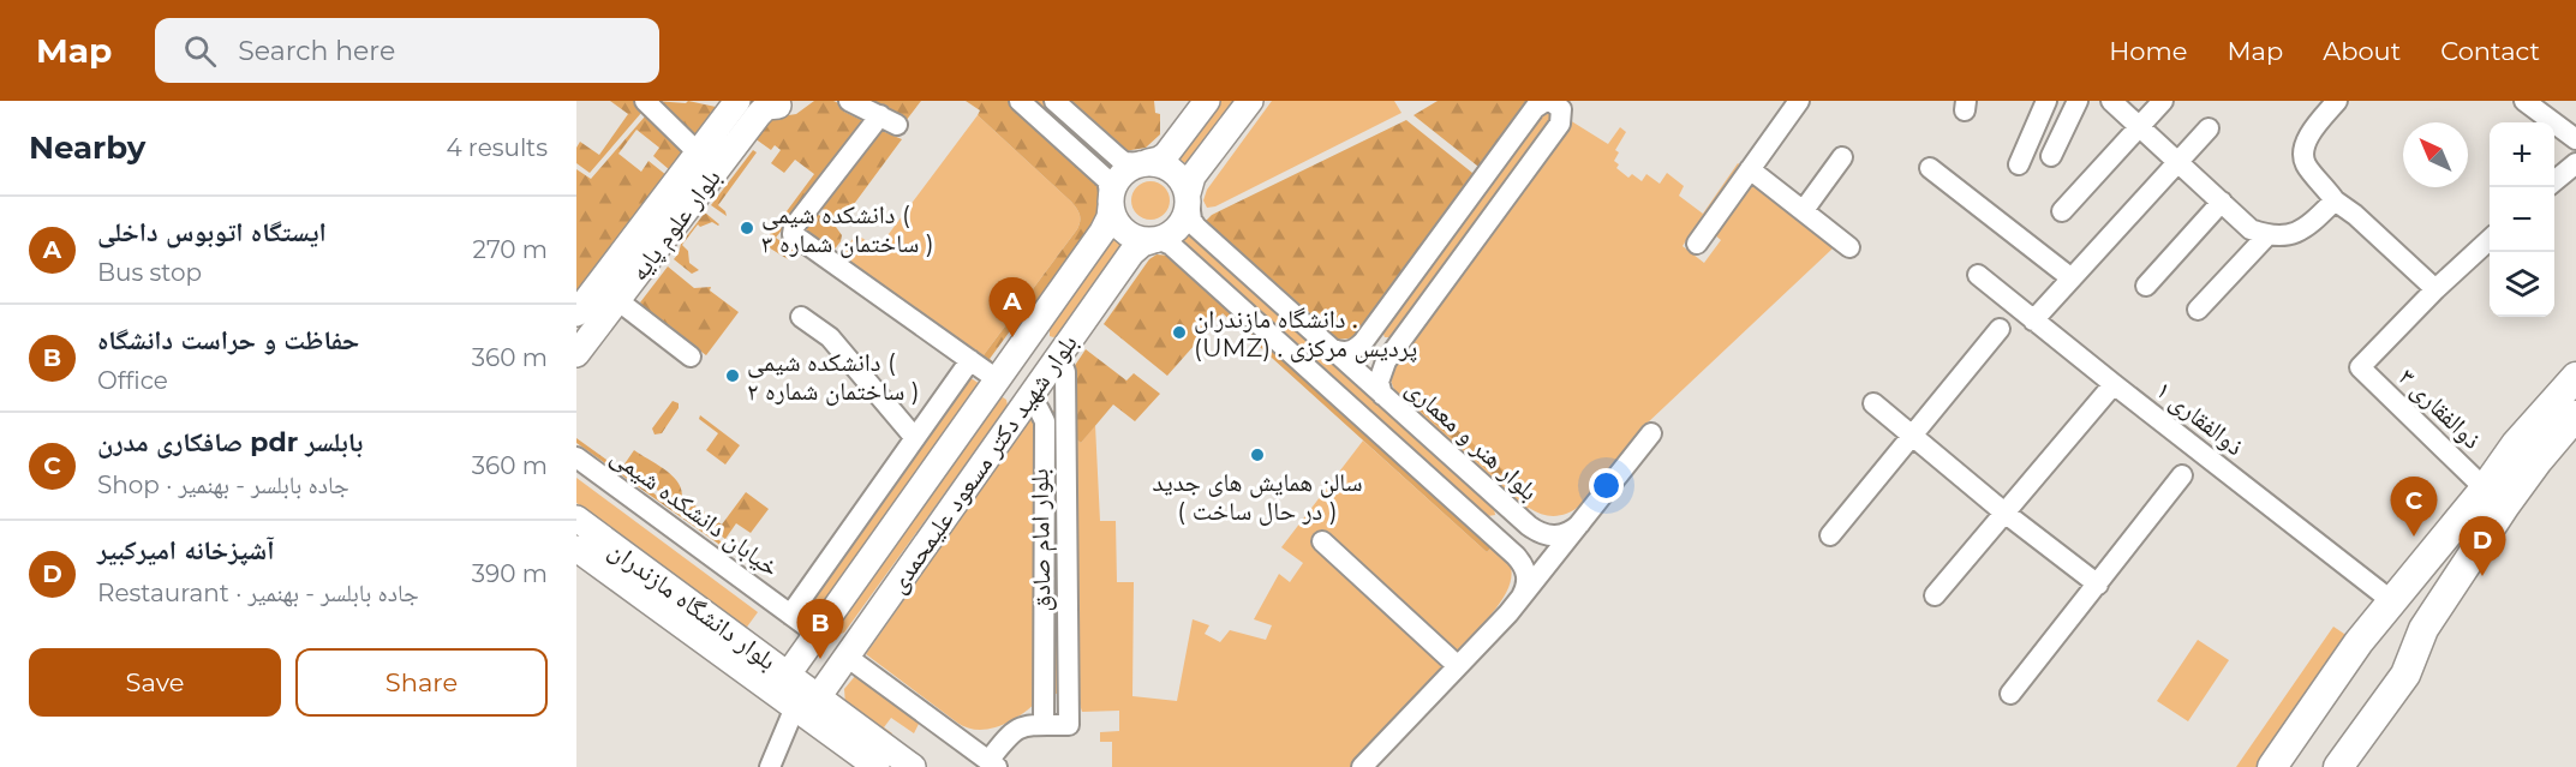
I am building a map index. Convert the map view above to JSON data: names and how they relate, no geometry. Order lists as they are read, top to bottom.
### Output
{
  "streets": {
    "main road": ["بلوار علوم پایه", "بلوار شهید دکتر مسعود علیمحمدی", "بلوار دانشگاه مازندران"],
    "street": [
      "ذوالفقاری ۳",
      "ذوالفقاری ۱",
      "بلوار هنر و معماری",
      "خیابان دانشکده شیمی",
      "بلوار امام صادق"
    ]
  },
  "crossings": [
    ["بلوار هنر و معماری", "بلوار شهید دکتر مسعود علیمحمدی"],
    ["بلوار شهید دکتر مسعود علیمحمدی", "خیابان دانشکده شیمی"],
    ["بلوار شهید دکتر مسعود علیمحمدی", "بلوار امام صادق"],
    ["بلوار شهید دکتر مسعود علیمحمدی", "بلوار دانشگاه مازندران"]
  ],
  "places": [
    "دانشکده شیمی ( ساختمان شماره ۳ )",
    "دانشگاه مازندران . (UMZ) . پردیس مرکزی",
    "دانشکده شیمی ( ساختمان شماره ۲ )",
    "سالن همایش های جدید ( در حال ساخت )"
  ],
  "north": "top left",
  "page": {
    "header": "Map",
    "search": "Search here",
    "nav": [
      "Home",
      "Map",
      "About",
      "Contact"
    ],
    "heading": ["Nearby", "4 results"],
    "map_buttons": ["+", "−"],
    "list": [
      {
        "mark": "A",
        "name": "ایستگاه اتوبوس داخلی",
        "note": "Bus stop",
        "value": "270 m"
      },
      {
        "mark": "B",
        "name": "حفاظت و حراست دانشگاه",
        "note": "Office",
        "value": "360 m"
      },
      {
        "mark": "C",
        "name": "صافکاری مدرن pdr بابلسر",
        "note": "Shop · جاده بابلسر - بهنمیر",
        "value": "360 m"
      },
      {
        "mark": "D",
        "name": "آشپزخانه امیرکبیر",
        "note": "Restaurant · جاده بابلسر - بهنمیر",
        "value": "390 m"
      }
    ],
    "pins": [
      "A",
      "C",
      "D",
      "B"
    ],
    "buttons": ["Save", "Share"]
  }
}
